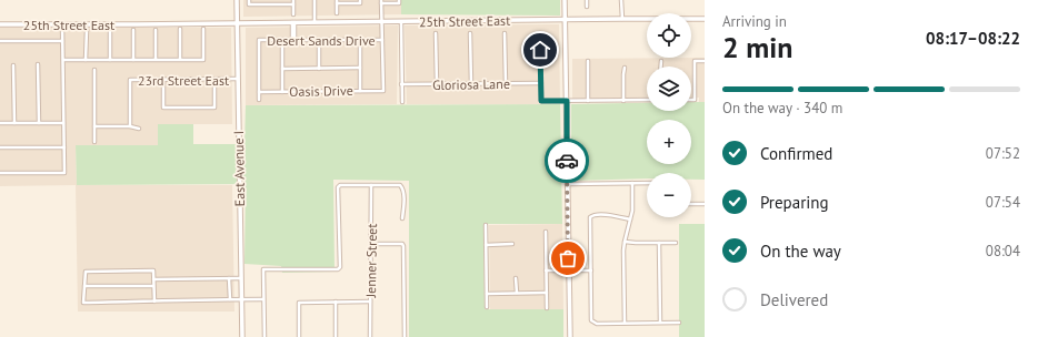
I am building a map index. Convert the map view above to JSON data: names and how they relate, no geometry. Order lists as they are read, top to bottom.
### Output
{
  "streets": {
    "street": [
      "25th Street East",
      "Desert Sands Drive",
      "23rd Street East",
      "Gloriosa Lane",
      "Oasis Drive",
      "East Avenue I",
      "Jenner Street"
    ]
  },
  "crossings": [
    ["25th Street East", "East Avenue I"],
    ["Desert Sands Drive", "Oasis Drive"],
    ["23rd Street East", "East Avenue I"]
  ],
  "page": {
    "heading": ["2 min", "Arriving in", "08:17–08:22"],
    "map_buttons": ["+", "−"],
    "bar": "On the way · 340 m",
    "list": [
      ["Confirmed", "07:52"],
      ["Preparing", "07:54"],
      ["On the way", "08:04"],
      "Delivered"
    ]
  }
}
